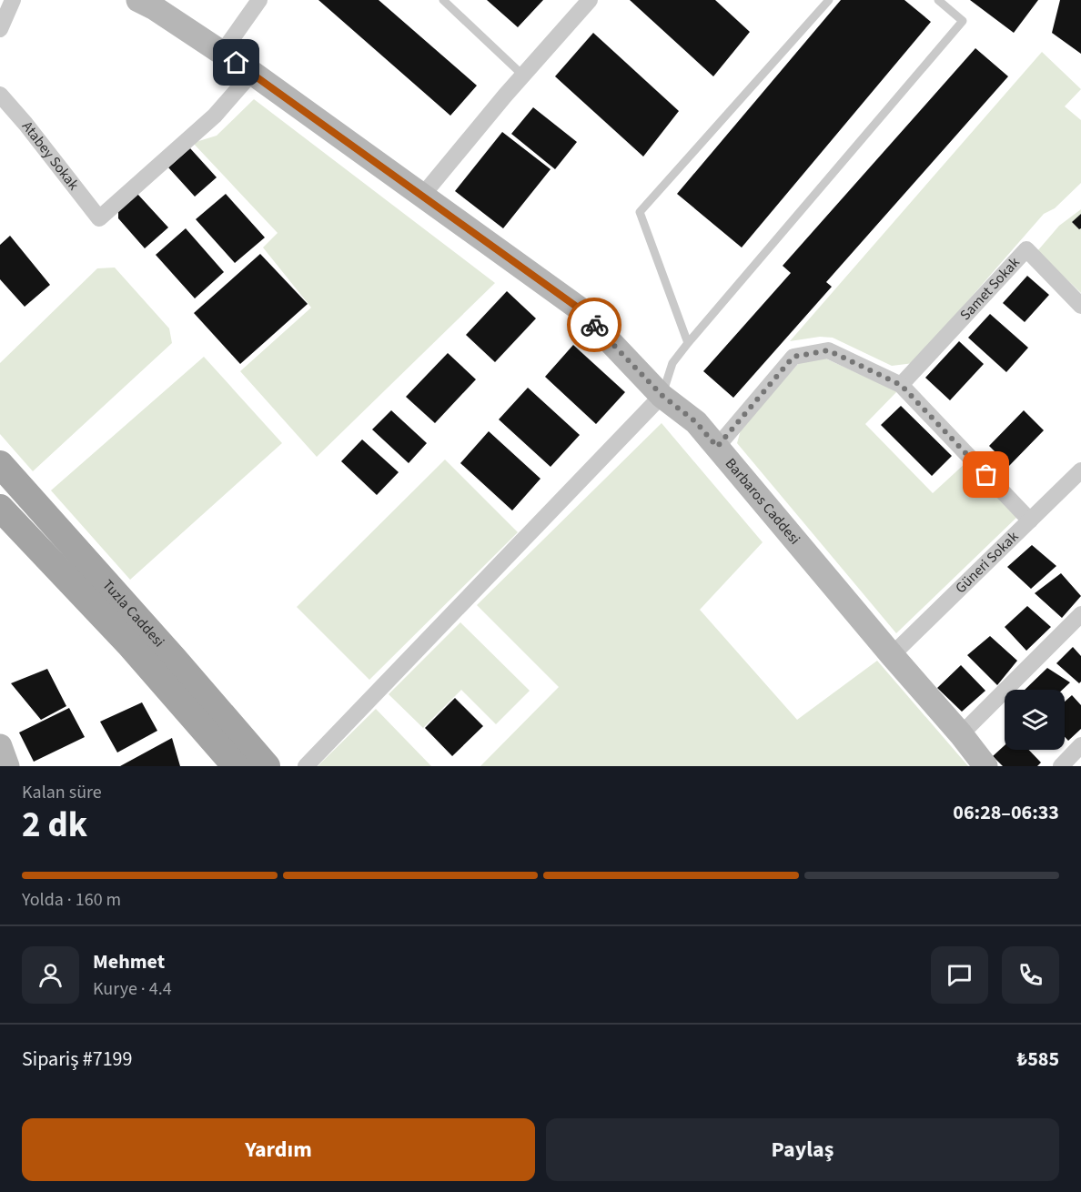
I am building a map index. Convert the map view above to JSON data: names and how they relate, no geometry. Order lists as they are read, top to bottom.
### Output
{
  "streets": {
    "main road": ["Tuzla Caddesi"],
    "street": [
      "Atabey Sokak",
      "Samet Sokak",
      "Barbaros Caddesi",
      "Güneri Sokak"
    ]
  },
  "crossings": [
    ["Atabey Sokak", "Barbaros Caddesi"],
    ["Barbaros Caddesi", "Güneri Sokak"]
  ],
  "page": {
    "heading": ["2 dk", "Kalan süre", "06:28–06:33"],
    "panel": [
      "Mehmet",
      "Kurye · 4.4",
      "Sipariş #7199",
      "₺585"
    ],
    "bar": "Yolda · 160 m",
    "buttons": ["Yardım", "Paylaş"]
  }
}
